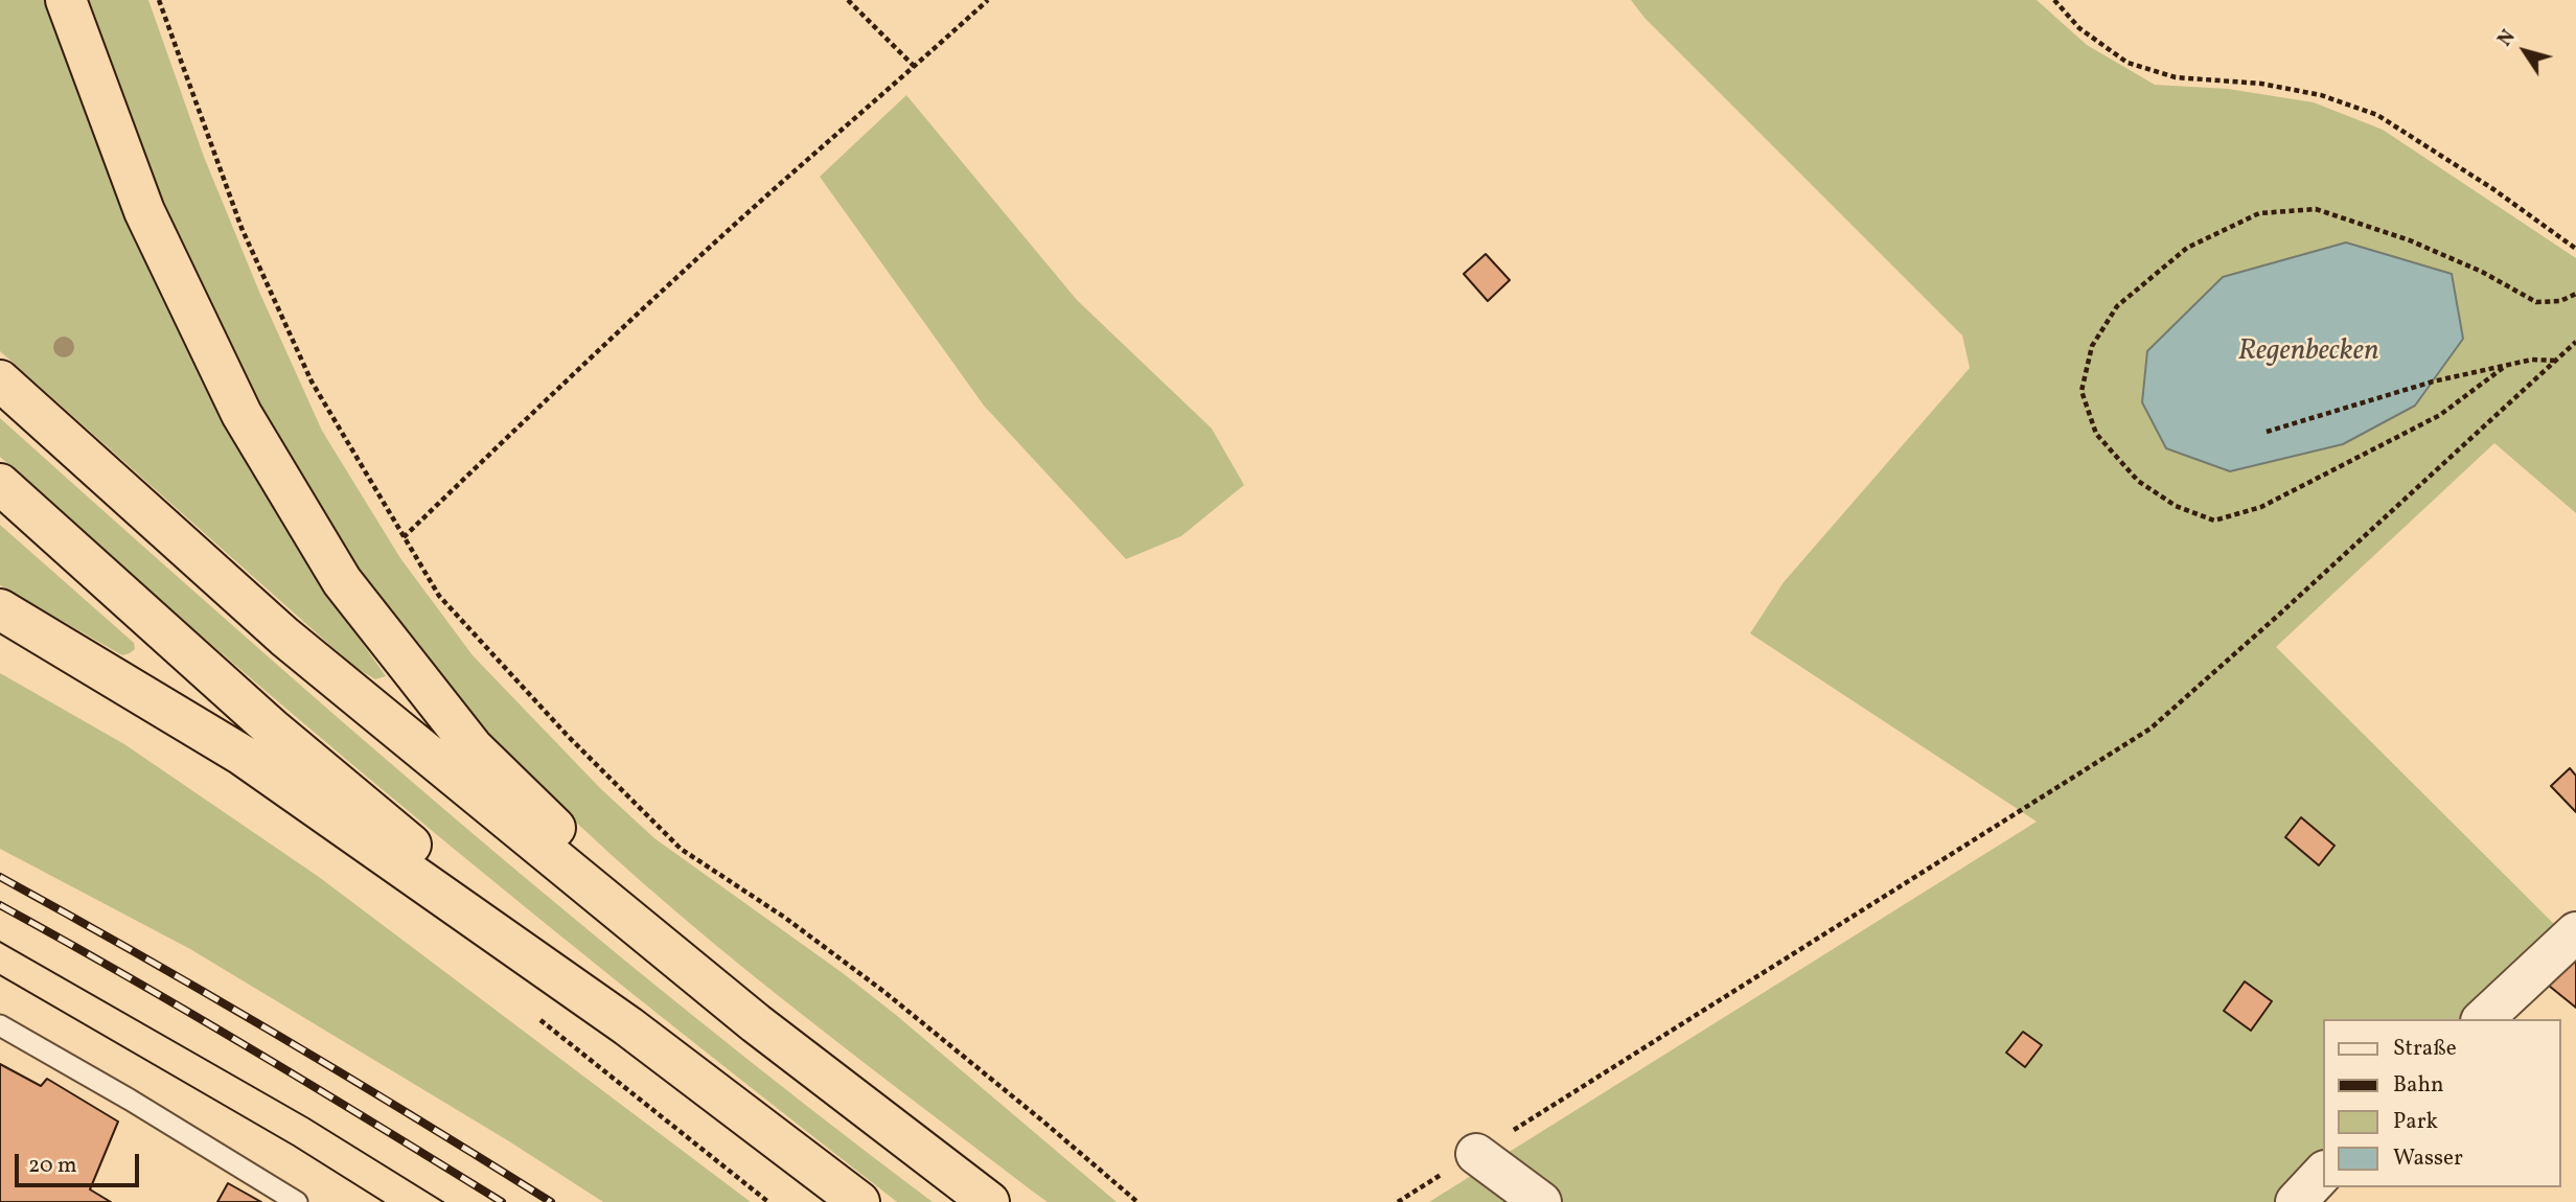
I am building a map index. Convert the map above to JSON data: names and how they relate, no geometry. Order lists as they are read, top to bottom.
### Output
{
  "water": ["Regenbecken"],
  "legend": [
    "Straße",
    "Bahn",
    "Park",
    "Wasser"
  ],
  "scale_bar": "20 m",
  "north": "top left"
}
